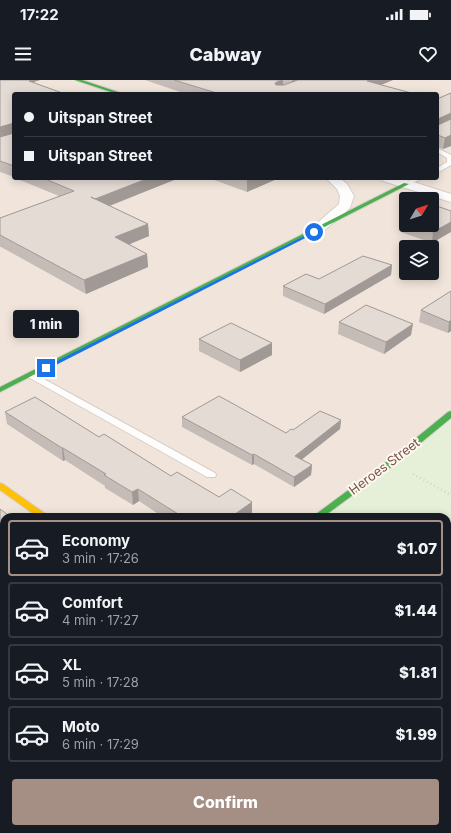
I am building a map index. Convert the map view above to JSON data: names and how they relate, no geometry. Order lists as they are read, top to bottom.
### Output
{
  "streets": {
    "street": ["Heroes Street"]
  },
  "north": "top right",
  "page": {
    "status": "17:22",
    "header": "Cabway",
    "banner": ["Uitspan Street", "Uitspan Street"],
    "bubble": "1 min",
    "list": [
      {
        "name": "Economy",
        "note": "3 min · 17:26",
        "value": "$1.07"
      },
      {
        "name": "Comfort",
        "note": "4 min · 17:27",
        "value": "$1.44"
      },
      {
        "name": "XL",
        "note": "5 min · 17:28",
        "value": "$1.81"
      },
      {
        "name": "Moto",
        "note": "6 min · 17:29",
        "value": "$1.99"
      }
    ],
    "buttons": "Confirm"
  }
}
